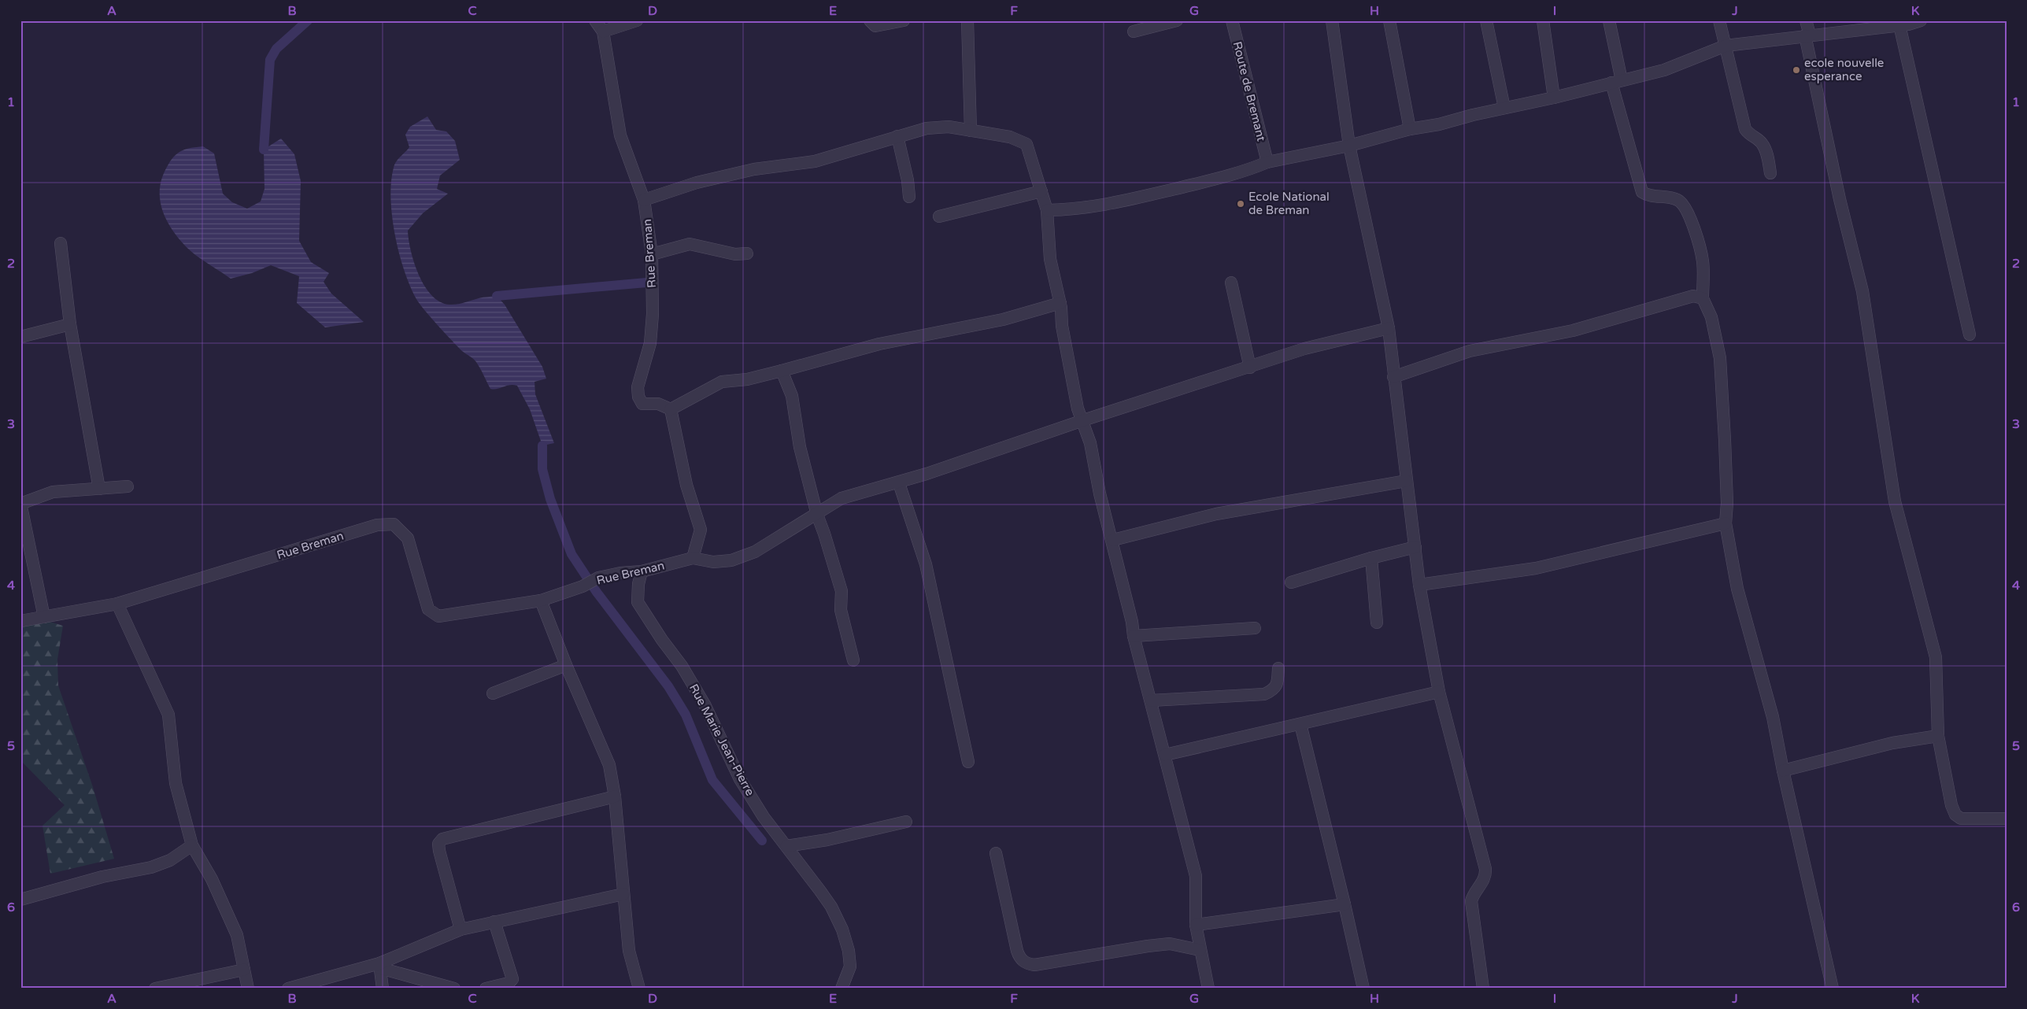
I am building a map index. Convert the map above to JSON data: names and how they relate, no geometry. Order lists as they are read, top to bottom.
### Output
{
  "streets": {
    "street": ["Route de Bremant", "Rue Breman", "Rue Marie Jean-Pierre"]
  },
  "crossings": [
    ["Rue Breman", "Rue Marie Jean-Pierre"]
  ],
  "places": ["ecole nouvelle esperance", "Ecole National de Breman"],
  "grid": {
    "columns": [
      "A",
      "B",
      "C",
      "D",
      "E",
      "F",
      "G",
      "H",
      "I",
      "J",
      "K"
    ],
    "rows": [
      "1",
      "2",
      "3",
      "4",
      "5",
      "6"
    ]
  }
}
